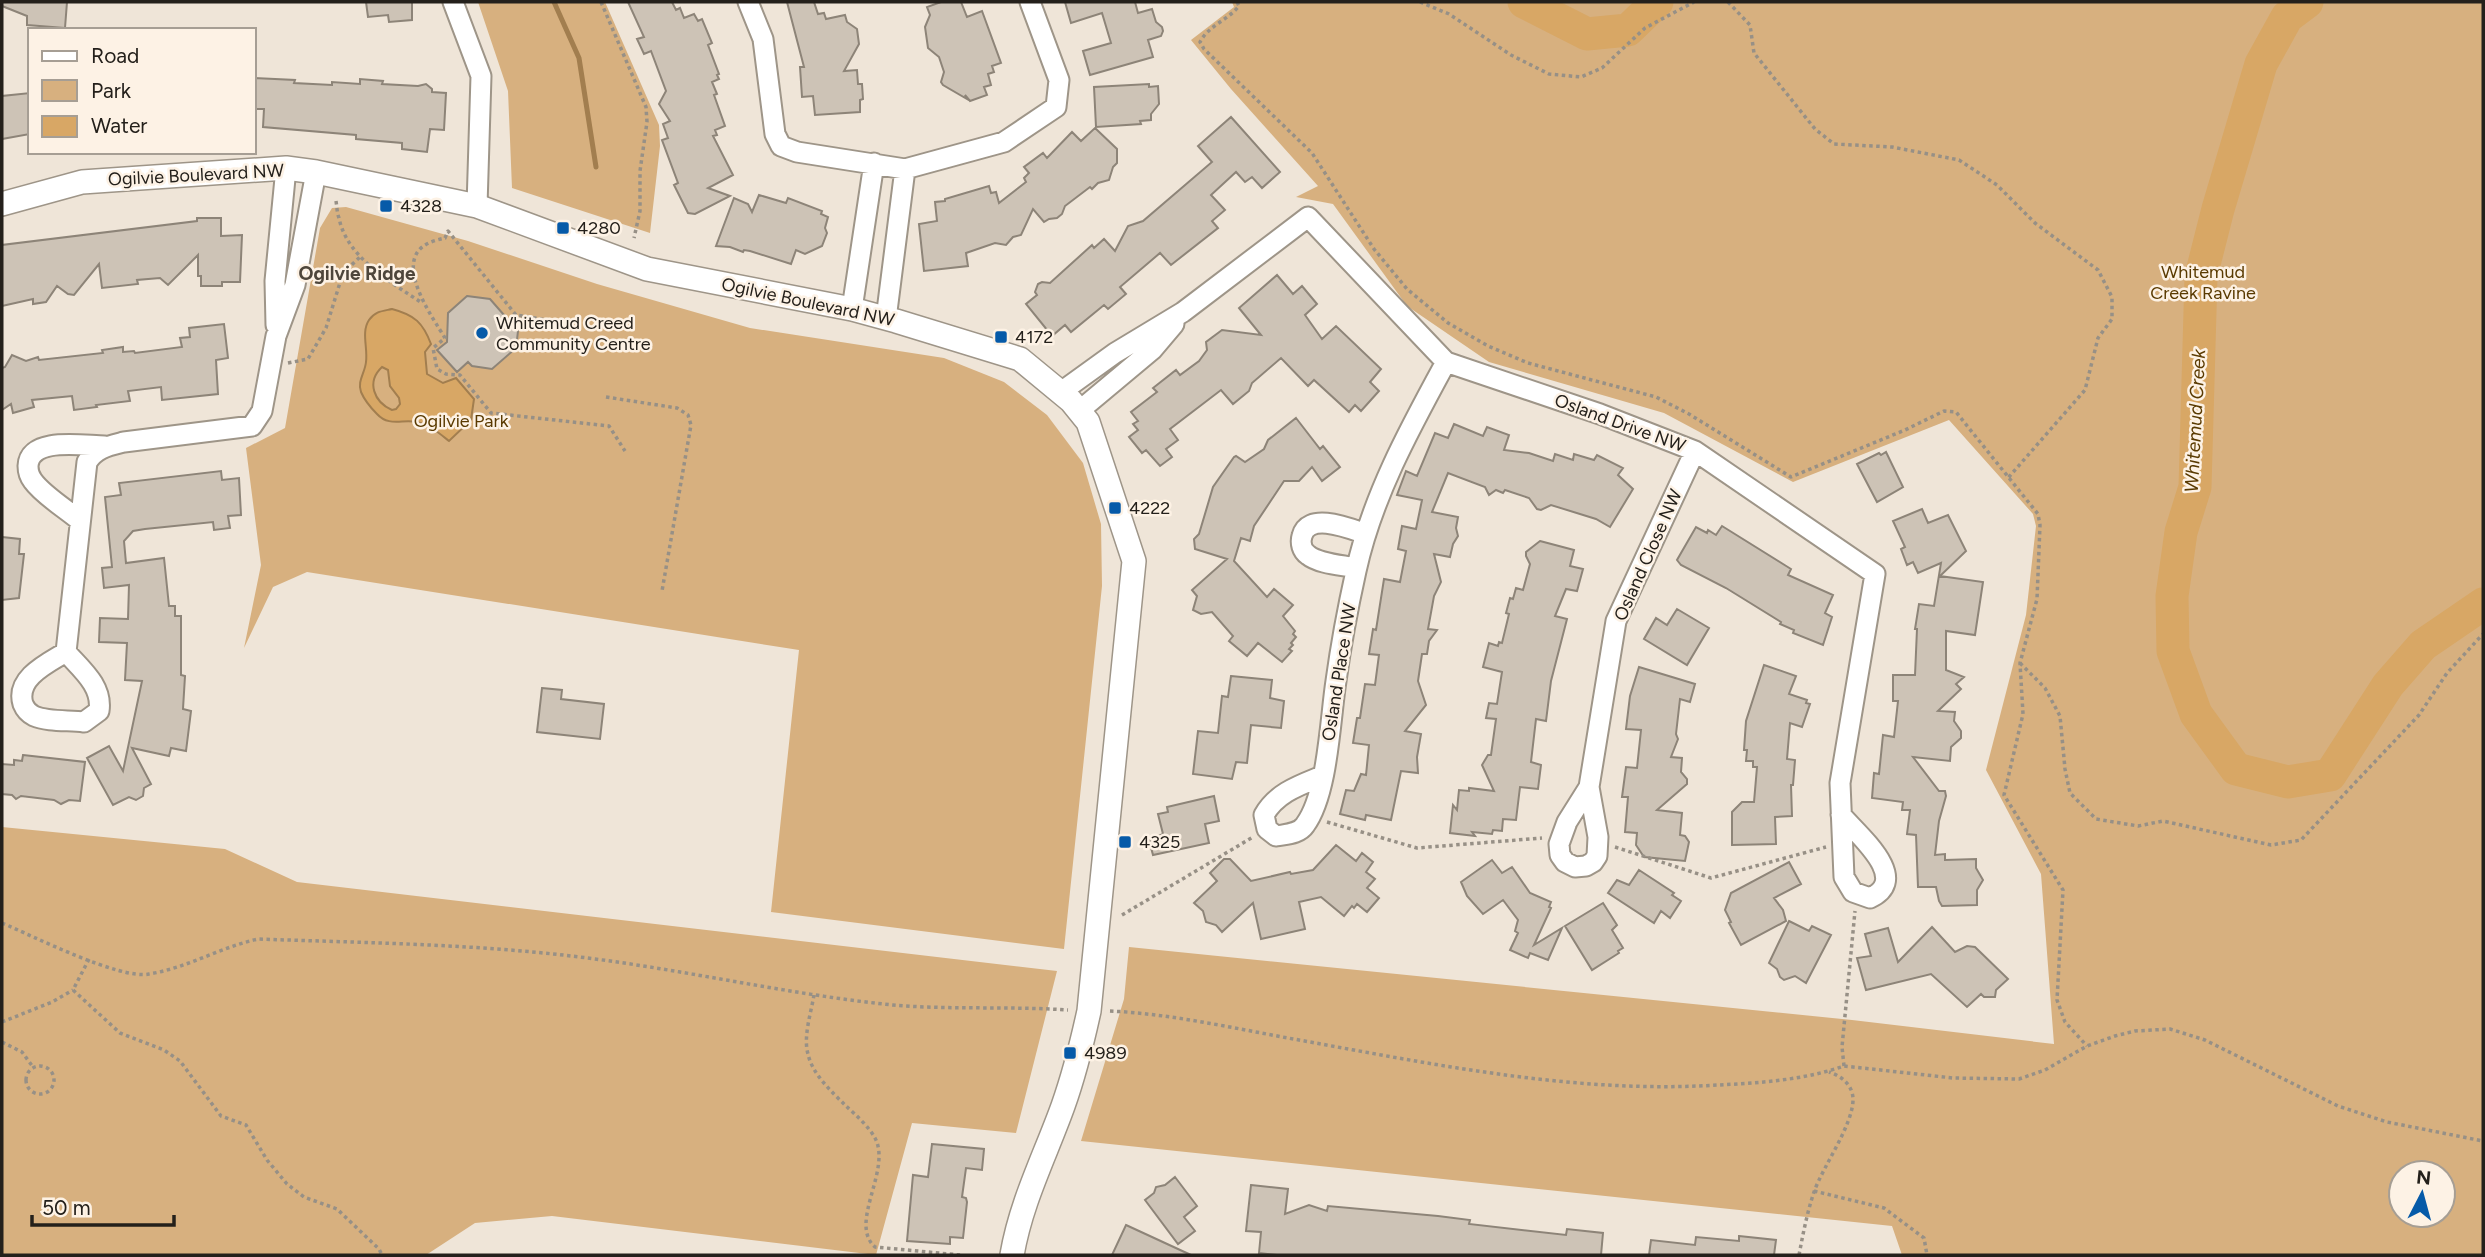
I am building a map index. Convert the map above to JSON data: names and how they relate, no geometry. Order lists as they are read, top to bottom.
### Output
{
  "streets": {
    "street": [
      "Ogilvie Boulevard NW",
      "Osland Drive NW",
      "Osland Close NW",
      "Osland Place NW"
    ]
  },
  "crossings": [
    ["Ogilvie Boulevard NW", "Osland Drive NW"],
    ["Osland Drive NW", "Osland Close NW"],
    ["Osland Drive NW", "Osland Place NW"]
  ],
  "districts": ["Ogilvie Ridge"],
  "water": ["Whitemud Creek"],
  "parks": ["Whitemud Creek Ravine", "Ogilvie Park"],
  "places": {
    "transit": [
      "4328",
      "4280",
      "4172",
      "4222",
      "4325",
      "4989"
    ],
    "other": ["Whitemud Creed Community Centre"]
  },
  "legend": ["Road", "Park", "Water"],
  "scale_bar": "50 m",
  "north": "top"
}
